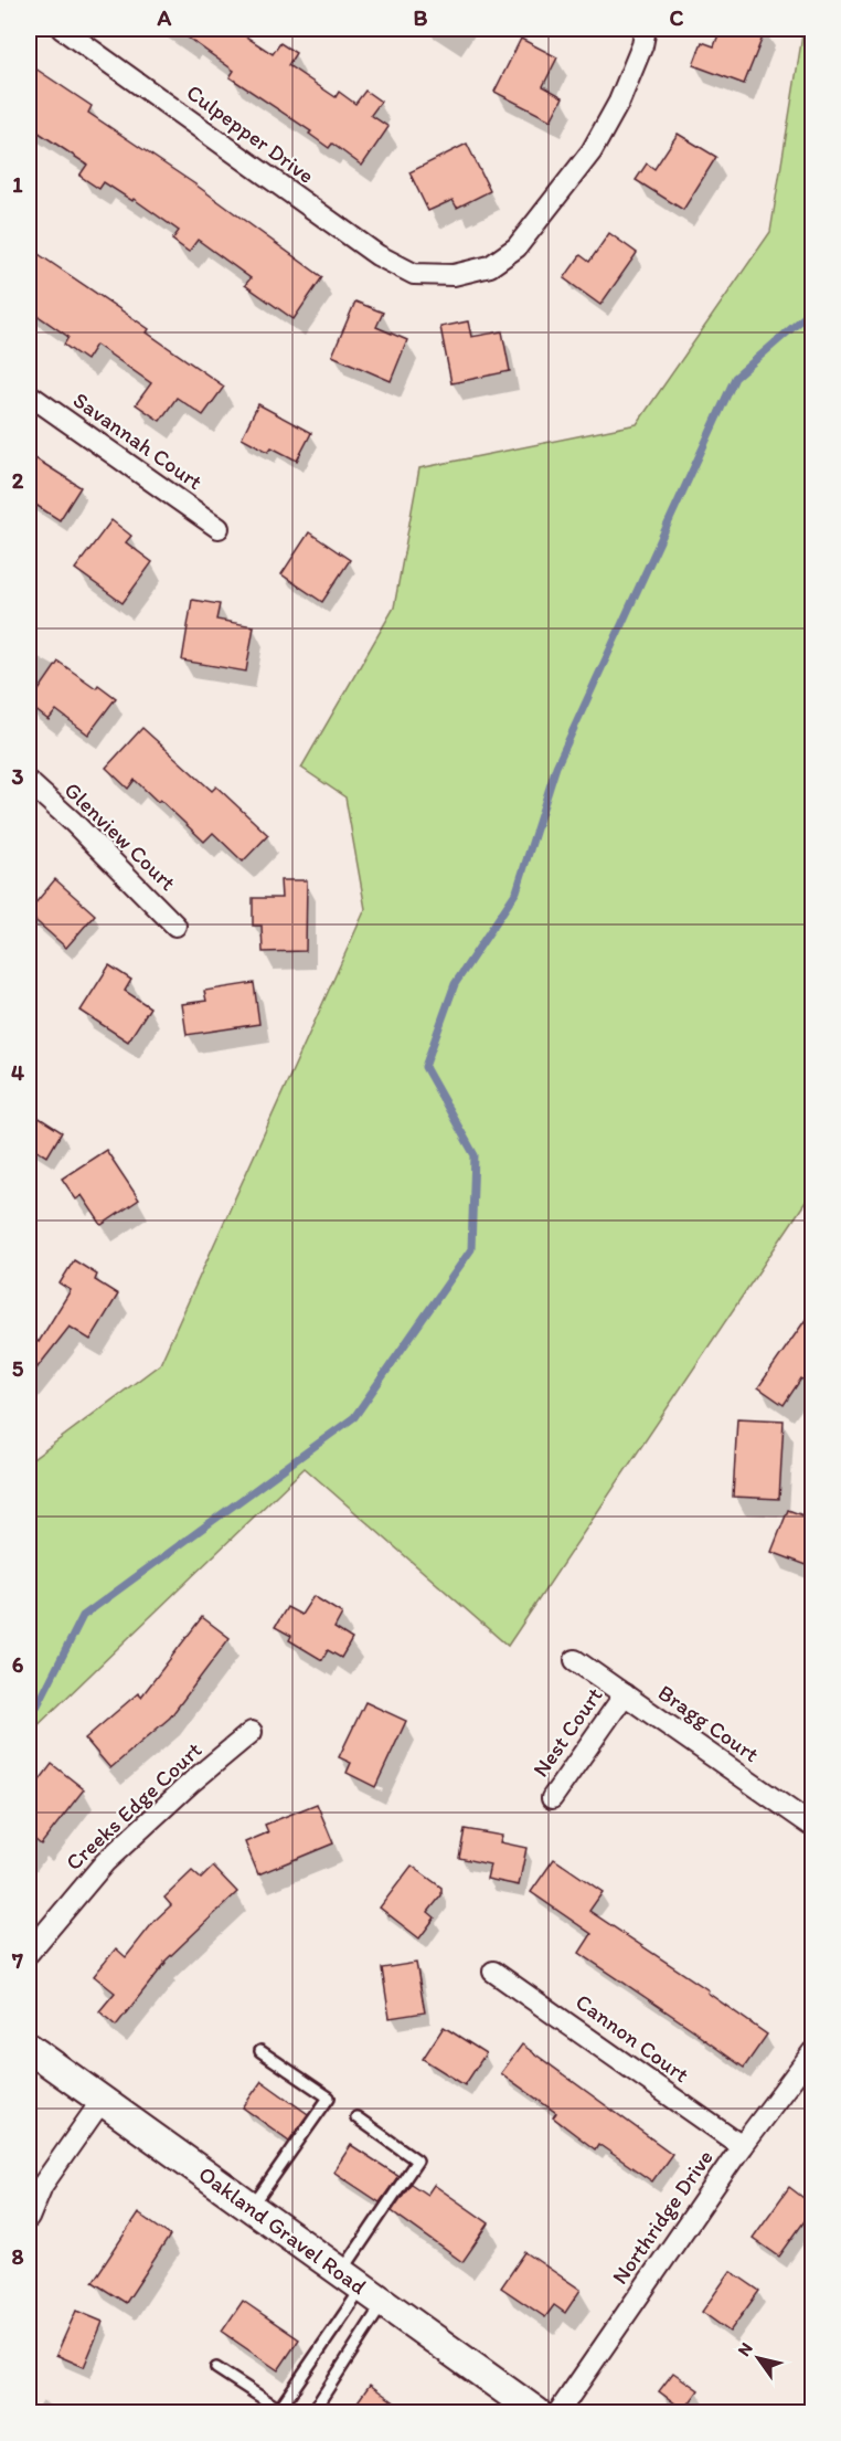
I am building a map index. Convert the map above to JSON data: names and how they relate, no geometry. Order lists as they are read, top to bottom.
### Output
{
  "streets": {
    "street": [
      "Culpepper Drive",
      "Savannah Court",
      "Glenview Court",
      "Bragg Court",
      "Nest Court",
      "Creeks Edge Court",
      "Cannon Court",
      "Northridge Drive",
      "Oakland Gravel Road"
    ]
  },
  "crossings": [
    ["Bragg Court", "Nest Court"],
    ["Cannon Court", "Northridge Drive"]
  ],
  "north": "top left",
  "grid": {
    "columns": ["A", "B", "C"],
    "rows": [
      "1",
      "2",
      "3",
      "4",
      "5",
      "6",
      "7",
      "8"
    ]
  }
}
